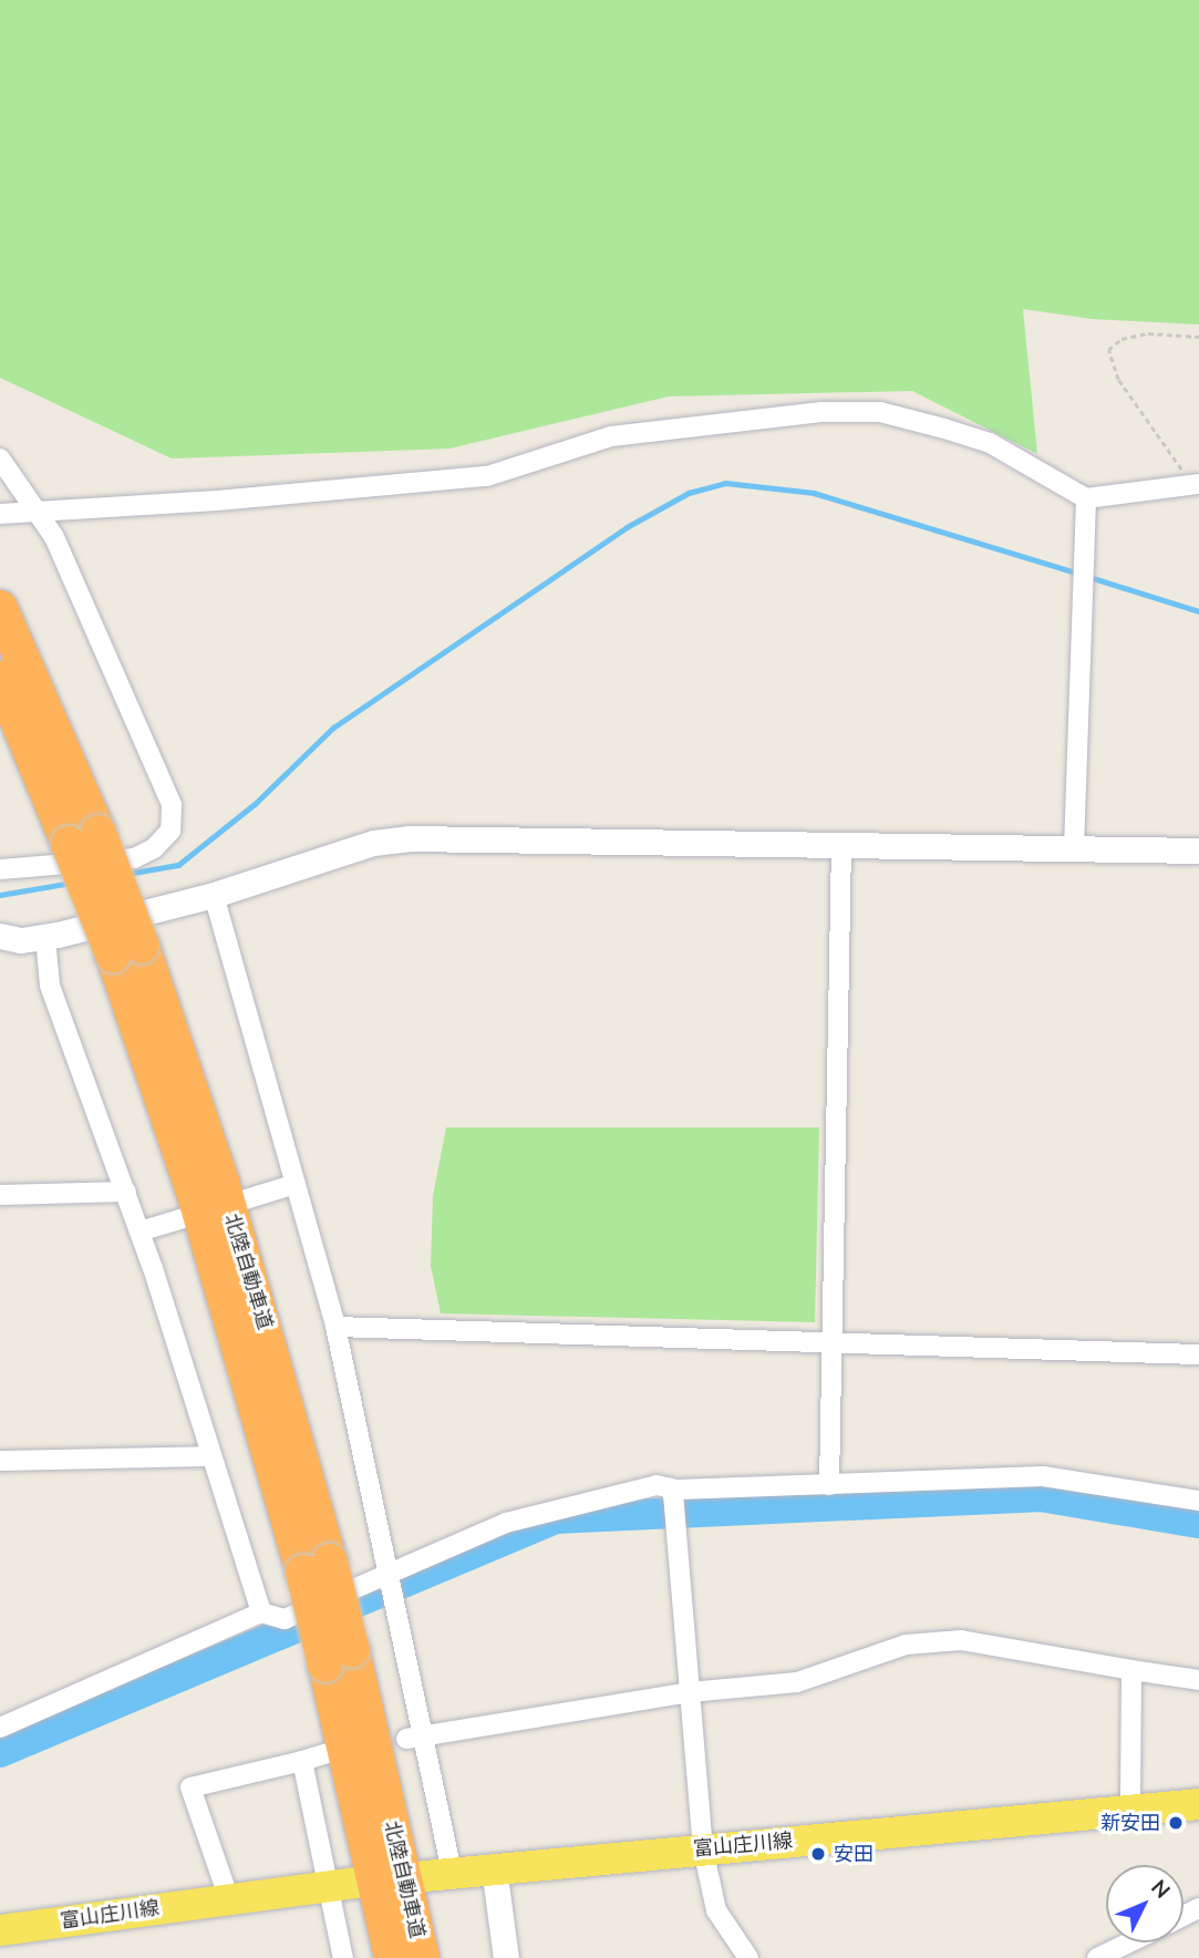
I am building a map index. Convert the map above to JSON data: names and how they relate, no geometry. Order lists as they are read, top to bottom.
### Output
{
  "streets": {
    "highway": ["北陸自動車道"],
    "main road": ["富山庄川線"]
  },
  "places": ["新安田", "安田"],
  "north": "top right"
}
